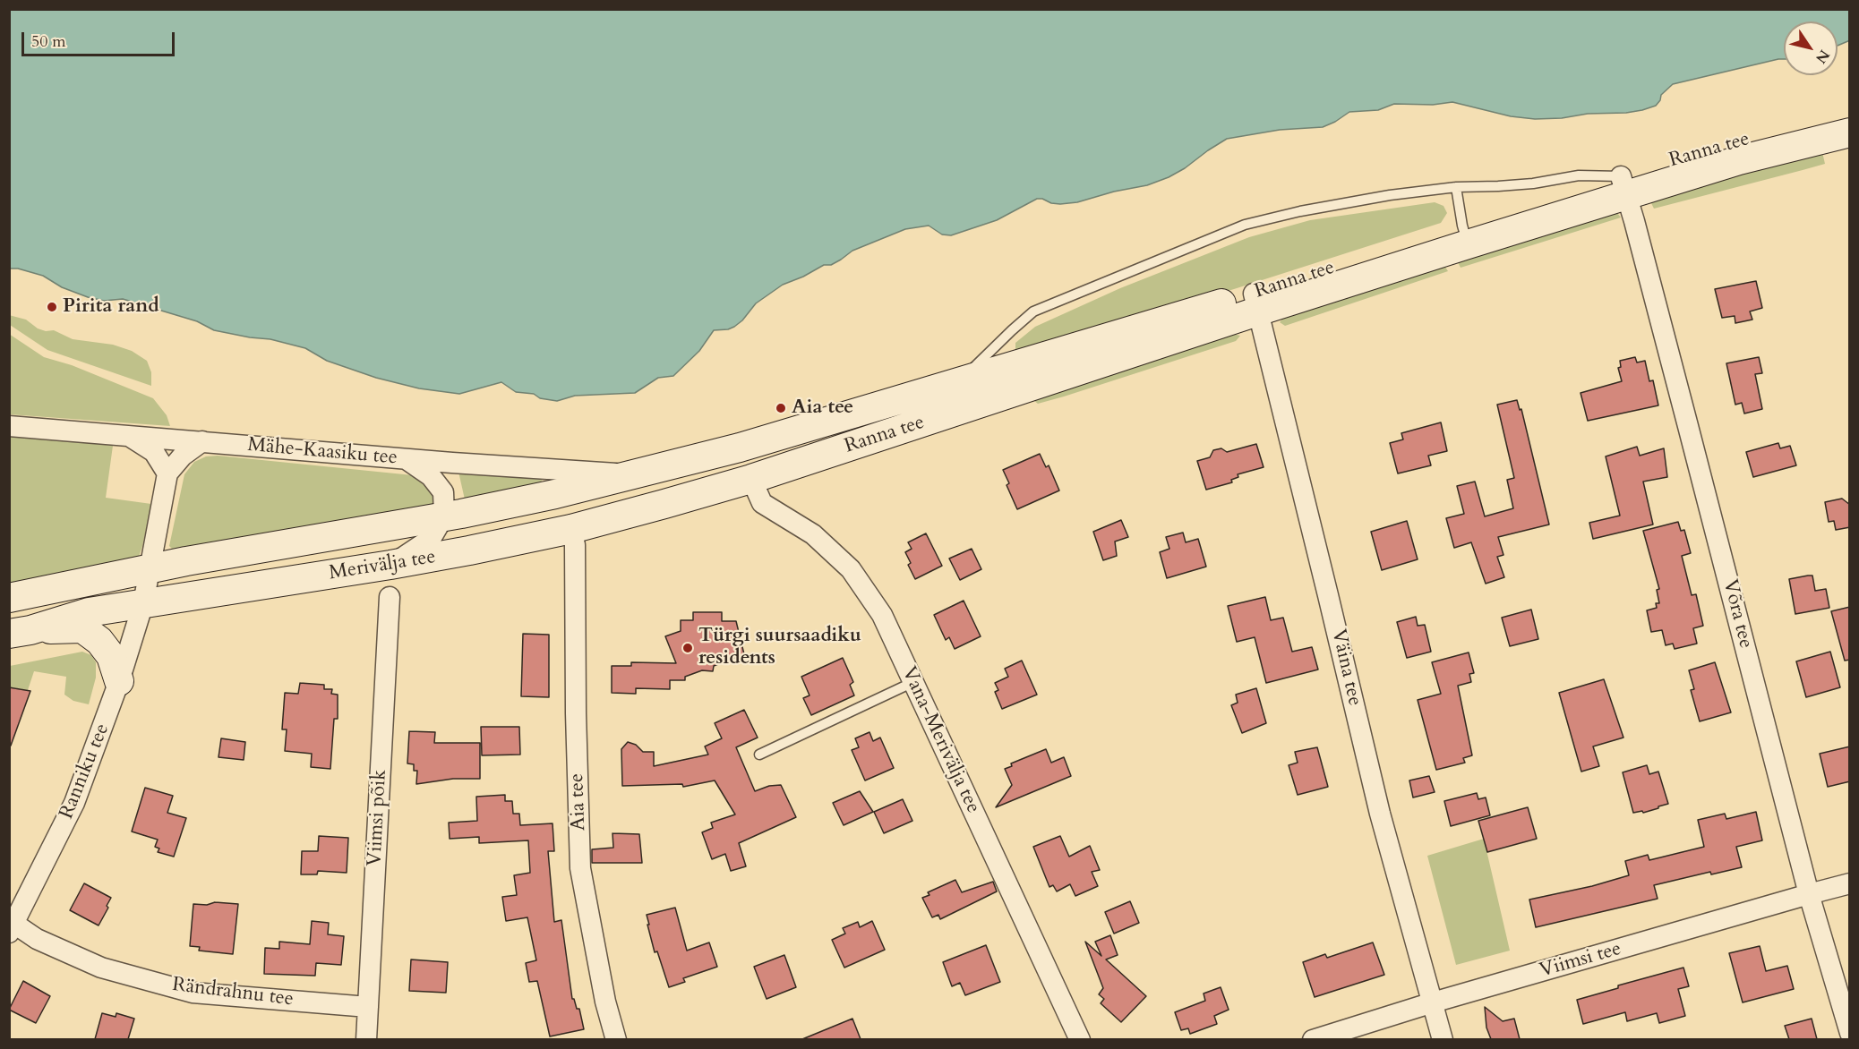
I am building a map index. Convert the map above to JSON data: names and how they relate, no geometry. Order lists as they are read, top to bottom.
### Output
{
  "streets": {
    "main road": ["Ranna tee", "Merivälja tee"],
    "street": [
      "Mähe-Kaasiku tee",
      "Võra tee",
      "Väina tee",
      "Vana-Merivälja tee",
      "Ranniku tee",
      "Aia tee",
      "Viimsi põik",
      "Viimsi tee",
      "Rändrahnu tee"
    ]
  },
  "crossings": [
    ["Ranna tee", "Merivälja tee"],
    ["Ranna tee", "Võra tee"],
    ["Ranna tee", "Väina tee"],
    ["Ranna tee", "Vana-Merivälja tee"],
    ["Mähe-Kaasiku tee", "Merivälja tee"],
    ["Merivälja tee", "Vana-Merivälja tee"],
    ["Merivälja tee", "Ranniku tee"],
    ["Merivälja tee", "Aia tee"],
    ["Võra tee", "Viimsi tee"],
    ["Väina tee", "Viimsi tee"],
    ["Ranniku tee", "Rändrahnu tee"],
    ["Viimsi põik", "Rändrahnu tee"]
  ],
  "places": ["Pirita rand", "Aia tee", "Türgi suursaadiku residents"],
  "scale_bar": "50 m",
  "north": "bottom right"
}
